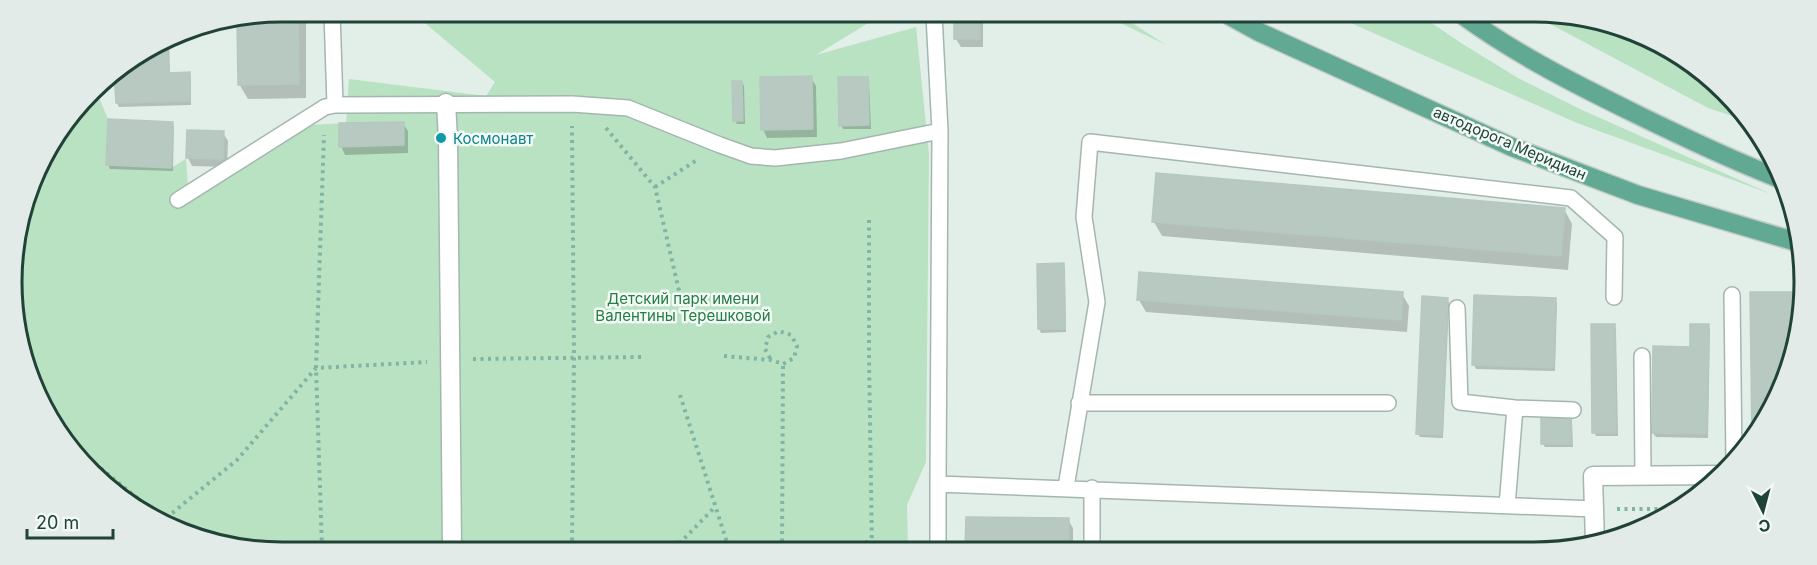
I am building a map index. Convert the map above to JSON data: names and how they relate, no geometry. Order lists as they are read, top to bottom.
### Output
{
  "streets": {
    "main road": ["автодорога Меридиан"]
  },
  "parks": ["Детский парк имени Валентины Терешковой"],
  "places": ["Космонавт"],
  "scale_bar": "20 m",
  "north": "bottom"
}
